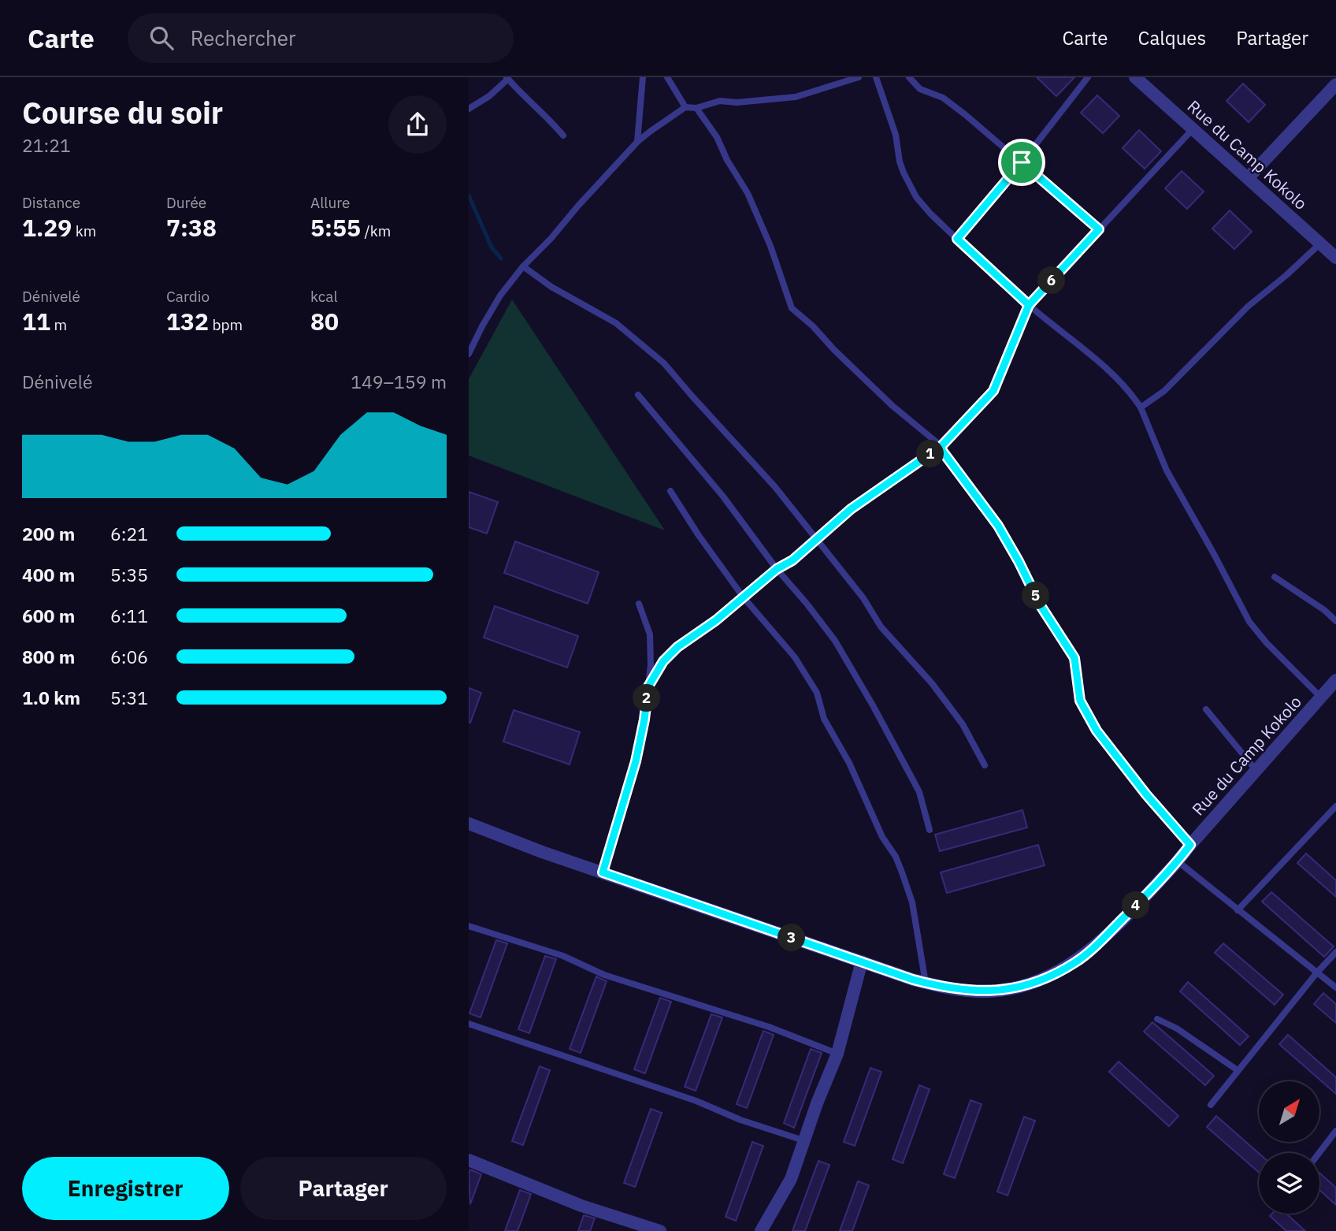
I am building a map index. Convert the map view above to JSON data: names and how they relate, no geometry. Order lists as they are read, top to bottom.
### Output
{
  "streets": {
    "street": ["Rue du Camp Kokolo"]
  },
  "north": "top right",
  "page": {
    "header": "Carte",
    "search": "Rechercher",
    "nav": ["Carte", "Calques", "Partager"],
    "heading": ["Course du soir", "21:21"],
    "stats": [
      ["Distance", "1.29 km"],
      ["Durée", "7:38"],
      ["Allure", "5:55 /km"],
      ["Dénivelé", "11 m"],
      ["Cardio", "132 bpm"],
      ["kcal", "80"]
    ],
    "pins": [
      "6",
      "1",
      "5",
      "2",
      "4",
      "3"
    ],
    "chart": ["Dénivelé", "149–159 m"],
    "list": [
      {
        "name": "200 m",
        "note": "6:21"
      },
      {
        "name": "400 m",
        "note": "5:35"
      },
      {
        "name": "600 m",
        "note": "6:11"
      },
      {
        "name": "800 m",
        "note": "6:06"
      },
      {
        "name": "1.0 km",
        "note": "5:31"
      }
    ],
    "buttons": ["Enregistrer", "Partager"]
  }
}
